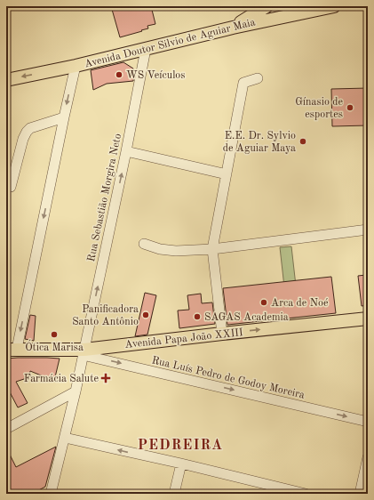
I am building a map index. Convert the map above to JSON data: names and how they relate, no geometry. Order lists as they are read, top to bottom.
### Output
{
  "streets": {
    "main road": ["Avenida Doutor Silvio de Aguiar Maia", "Avenida Papa João XXIII"],
    "street": ["Rua Sebastião Morgira Neto", "Rua Luís Pedro de Godoy Moreira"]
  },
  "crossings": [
    ["Avenida Doutor Silvio de Aguiar Maia", "Rua Sebastião Morgira Neto"],
    ["Rua Sebastião Morgira Neto", "Avenida Papa João XXIII"],
    ["Rua Sebastião Morgira Neto", "Rua Luís Pedro de Godoy Moreira"],
    ["Avenida Papa João XXIII", "Rua Luís Pedro de Godoy Moreira"]
  ],
  "one_way": ["Avenida Papa João XXIII"],
  "districts": ["PEDREIRA"],
  "places": {
    "other": [
      "WS Veículos",
      "Gínasio de esportes",
      "E.E. Dr. Sylvio de Aguiar Maya",
      "Arca de Noé",
      "Panificadora Santo Antônio",
      "SAGAS Academia",
      "Ótica Marisa"
    ],
    "health": ["Farmácia Salute"]
  }
}
